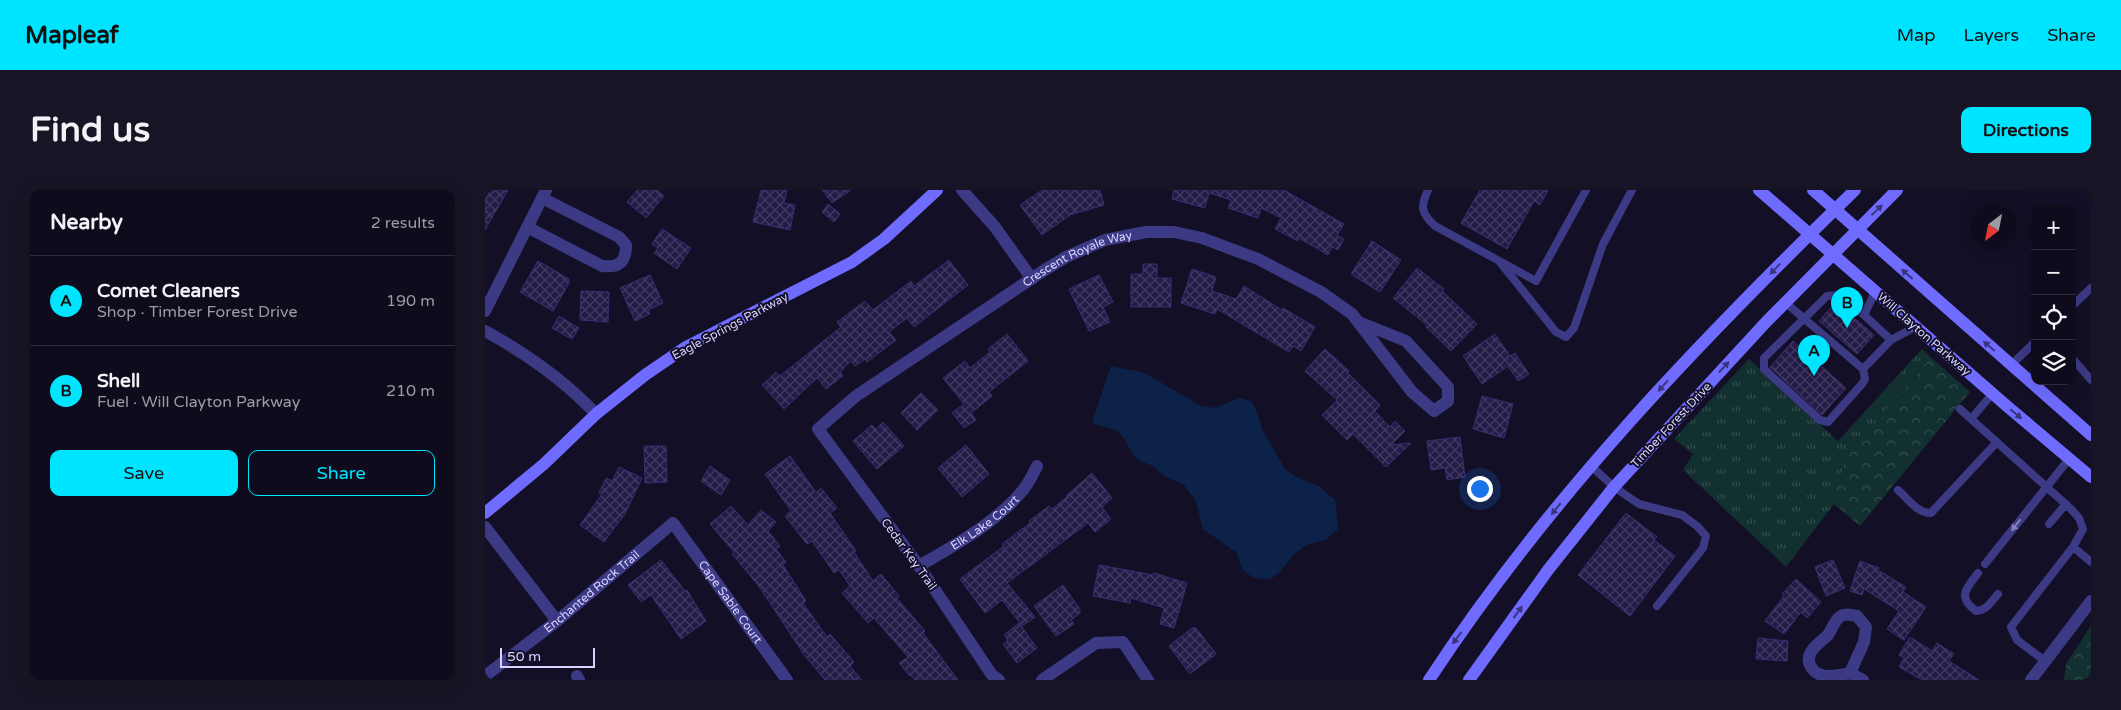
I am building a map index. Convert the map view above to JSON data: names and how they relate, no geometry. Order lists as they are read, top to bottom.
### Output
{
  "streets": {
    "main road": ["Eagle Springs Parkway", "Will Clayton Parkway", "Timber Forest Drive"],
    "street": [
      "Crescent Royale Way",
      "Elk Lake Court",
      "Cedar Key Trail",
      "Enchanted Rock Trail",
      "Cape Sable Court"
    ]
  },
  "crossings": [
    ["Crescent Royale Way", "Cedar Key Trail"],
    ["Will Clayton Parkway", "Timber Forest Drive"],
    ["Elk Lake Court", "Cedar Key Trail"],
    ["Enchanted Rock Trail", "Cape Sable Court"]
  ],
  "scale_bar": "50 m",
  "north": "bottom left",
  "page": {
    "header": "Mapleaf",
    "nav": ["Map", "Layers", "Share"],
    "buttons": [
      "Directions",
      ["Save", "Share"]
    ],
    "title": "Find us",
    "heading": ["Nearby", "2 results"],
    "map_buttons": ["+", "−"],
    "list": [
      {
        "mark": "A",
        "name": "Comet Cleaners",
        "note": "Shop · Timber Forest Drive",
        "value": "190 m"
      },
      {
        "mark": "B",
        "name": "Shell",
        "note": "Fuel · Will Clayton Parkway",
        "value": "210 m"
      }
    ],
    "pins": ["B", "A"],
    "scale": "50 m"
  }
}
